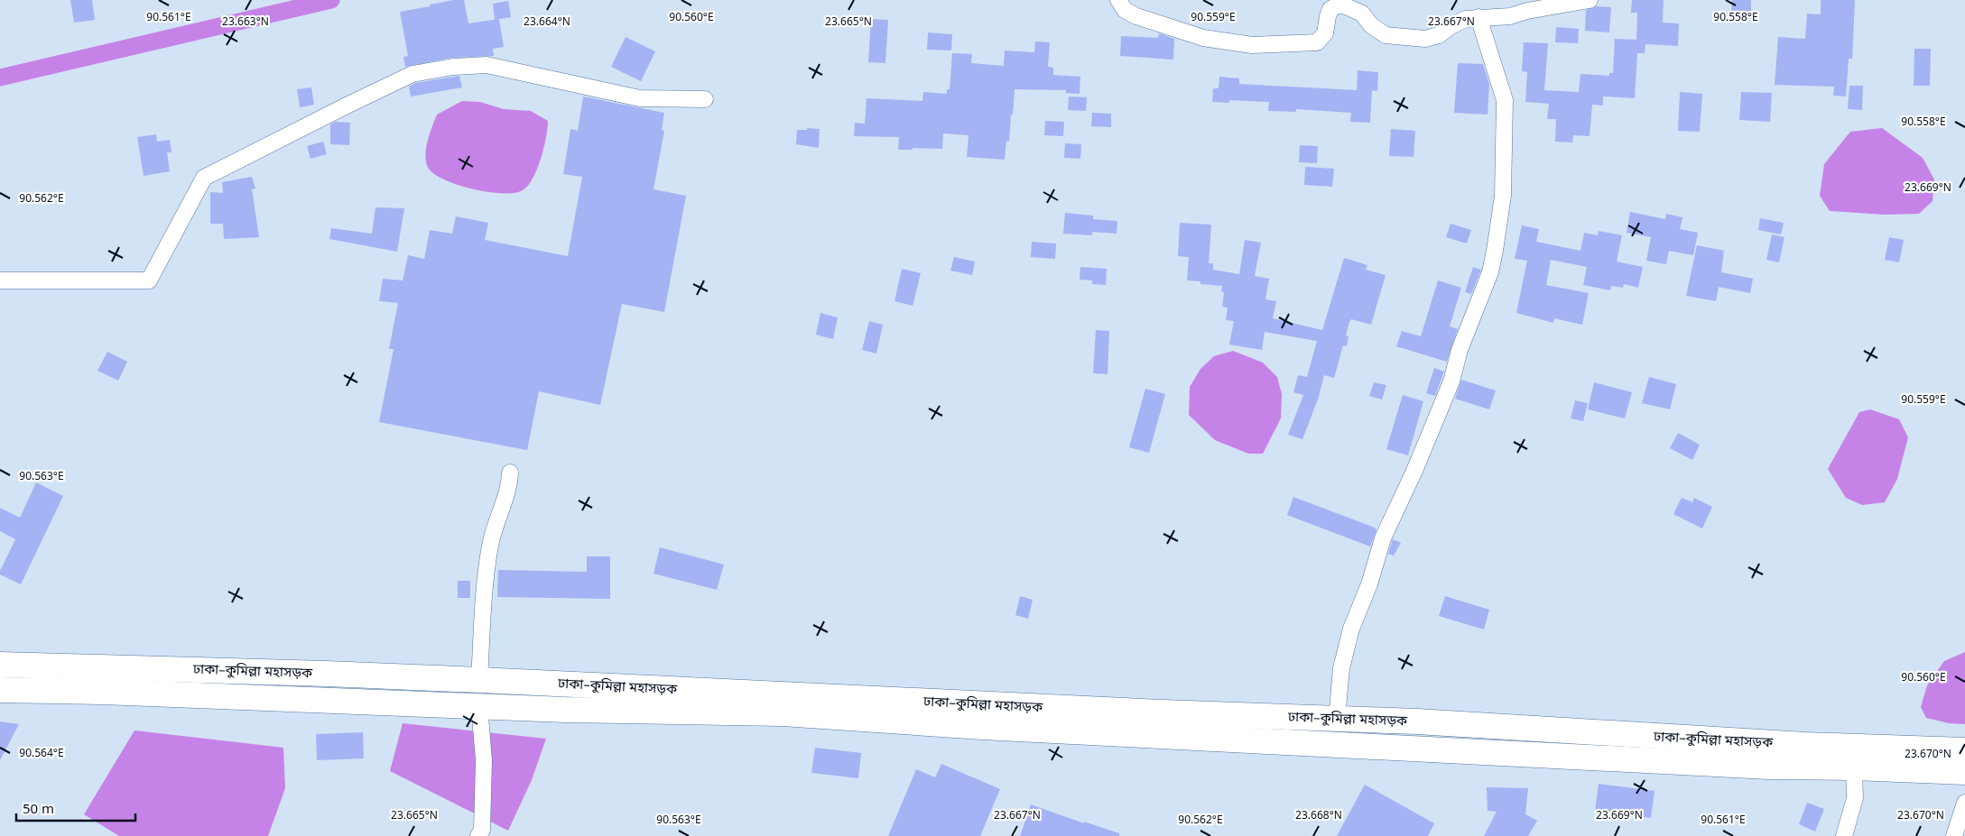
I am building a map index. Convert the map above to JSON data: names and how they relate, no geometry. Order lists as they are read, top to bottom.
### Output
{
  "streets": {
    "highway": ["ঢাকা–কুমিল্লা মহাসড়ক"]
  },
  "scale_bar": "50 m",
  "coordinates": [
    "90.561°E",
    "90.560°E",
    "90.558°E",
    "90.559°E",
    "23.663°N",
    "23.664°N",
    "23.665°N",
    "23.667°N",
    "23.669°N",
    "90.562°E",
    "90.563°E",
    "90.564°E",
    "23.670°N",
    "23.668°N"
  ]
}
